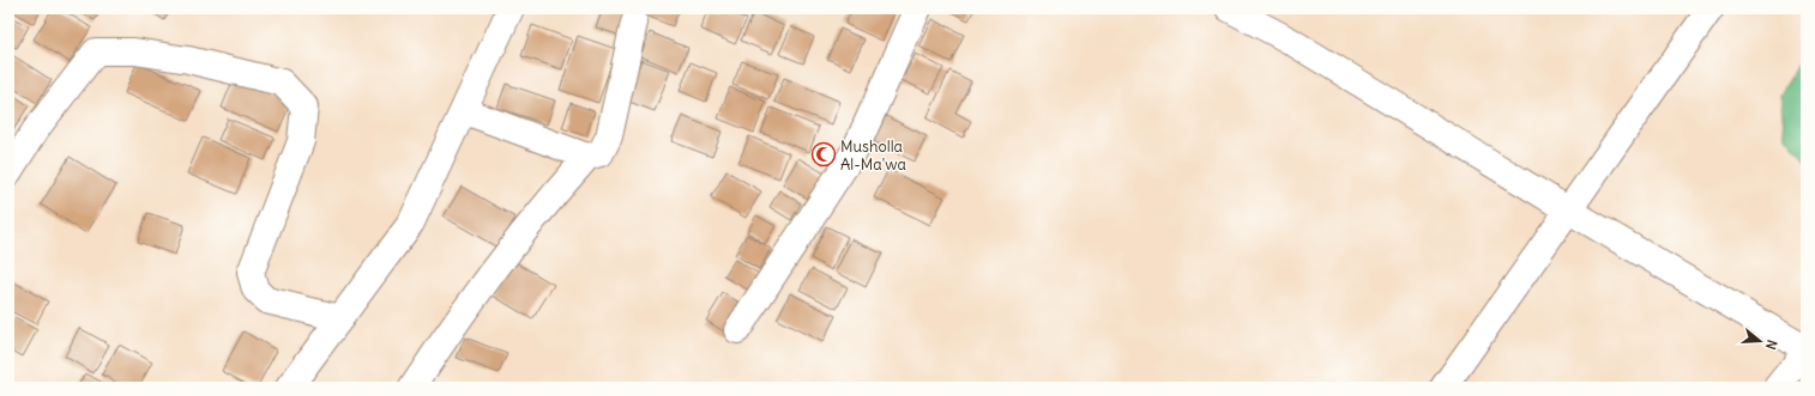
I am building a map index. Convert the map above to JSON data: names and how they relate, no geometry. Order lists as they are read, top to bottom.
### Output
{
  "places": {
    "mosque": ["Musholla Al-Ma'wa"]
  },
  "north": "right"
}
